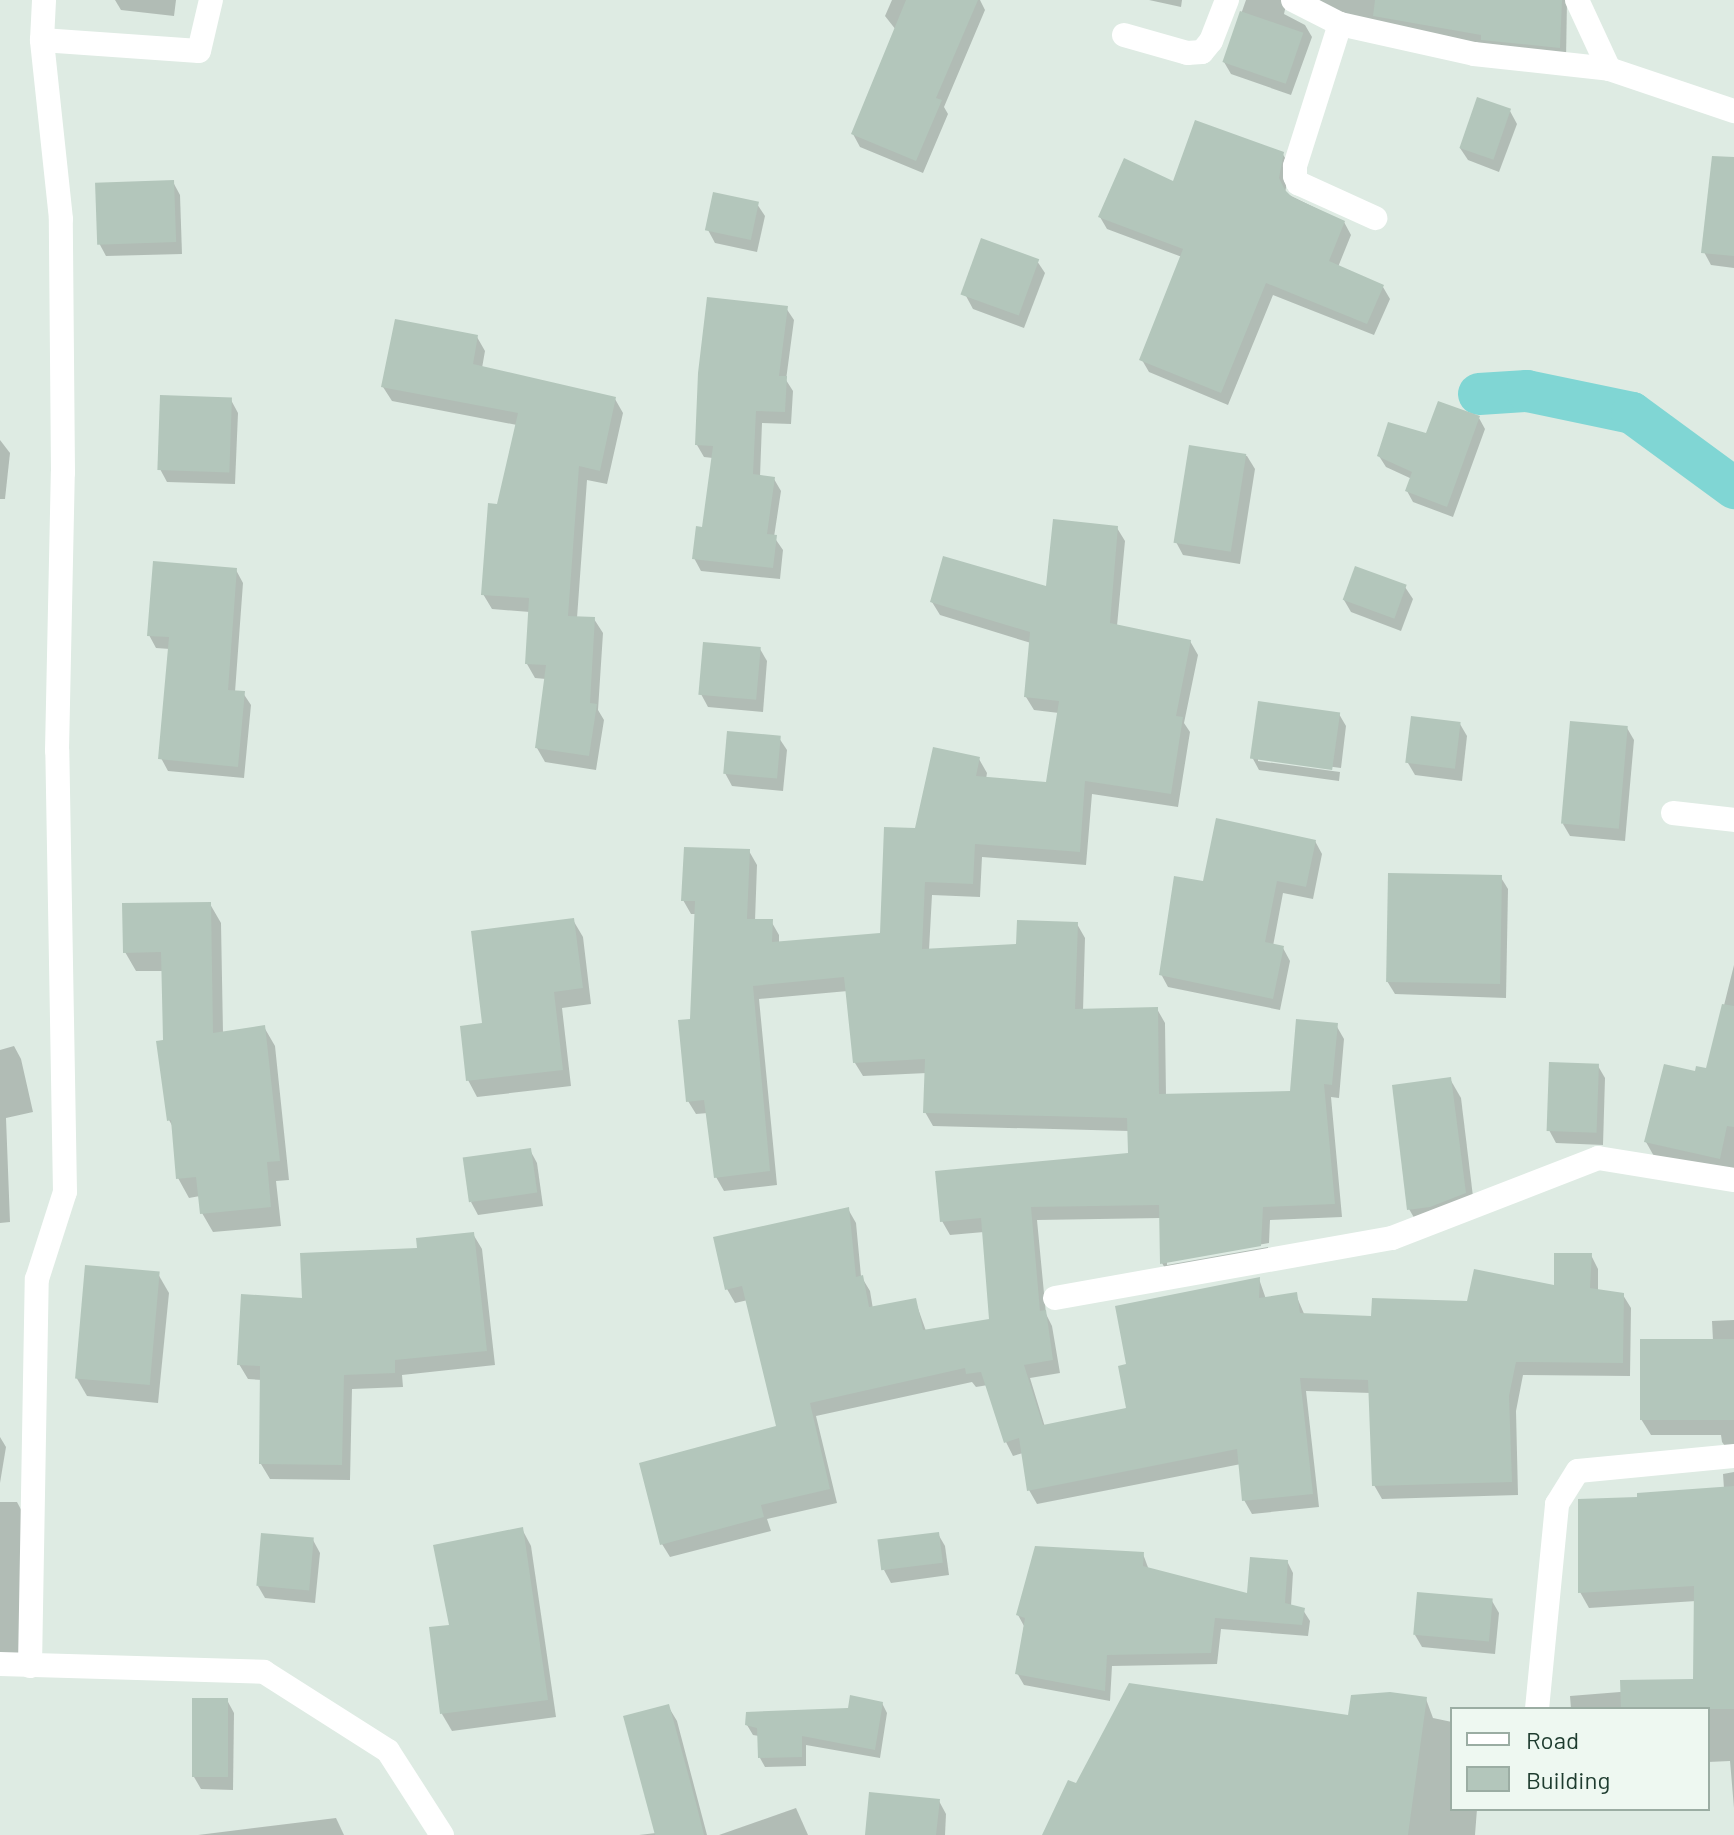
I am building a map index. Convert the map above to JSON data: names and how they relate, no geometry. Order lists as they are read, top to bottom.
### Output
{
  "legend": ["Road", "Building"]
}
